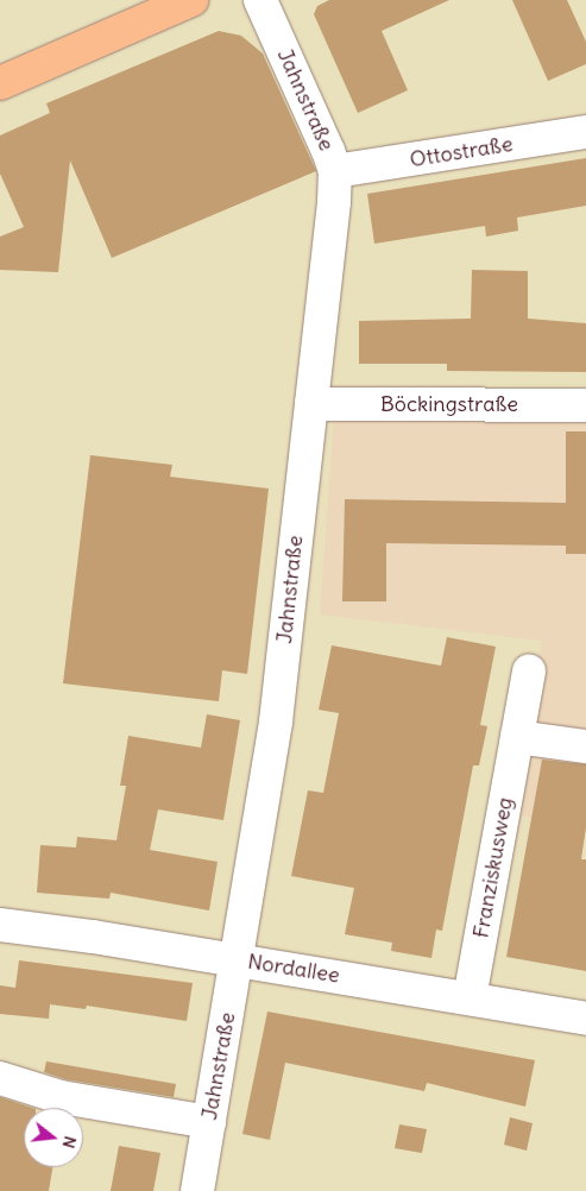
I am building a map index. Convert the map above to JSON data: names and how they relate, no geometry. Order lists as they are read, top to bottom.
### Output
{
  "streets": {
    "street": [
      "Jahnstraße",
      "Ottostraße",
      "Böckingstraße",
      "Franziskusweg",
      "Nordallee"
    ]
  },
  "crossings": [
    ["Jahnstraße", "Ottostraße"],
    ["Jahnstraße", "Böckingstraße"],
    ["Jahnstraße", "Nordallee"],
    ["Franziskusweg", "Nordallee"]
  ],
  "north": "right"
}
